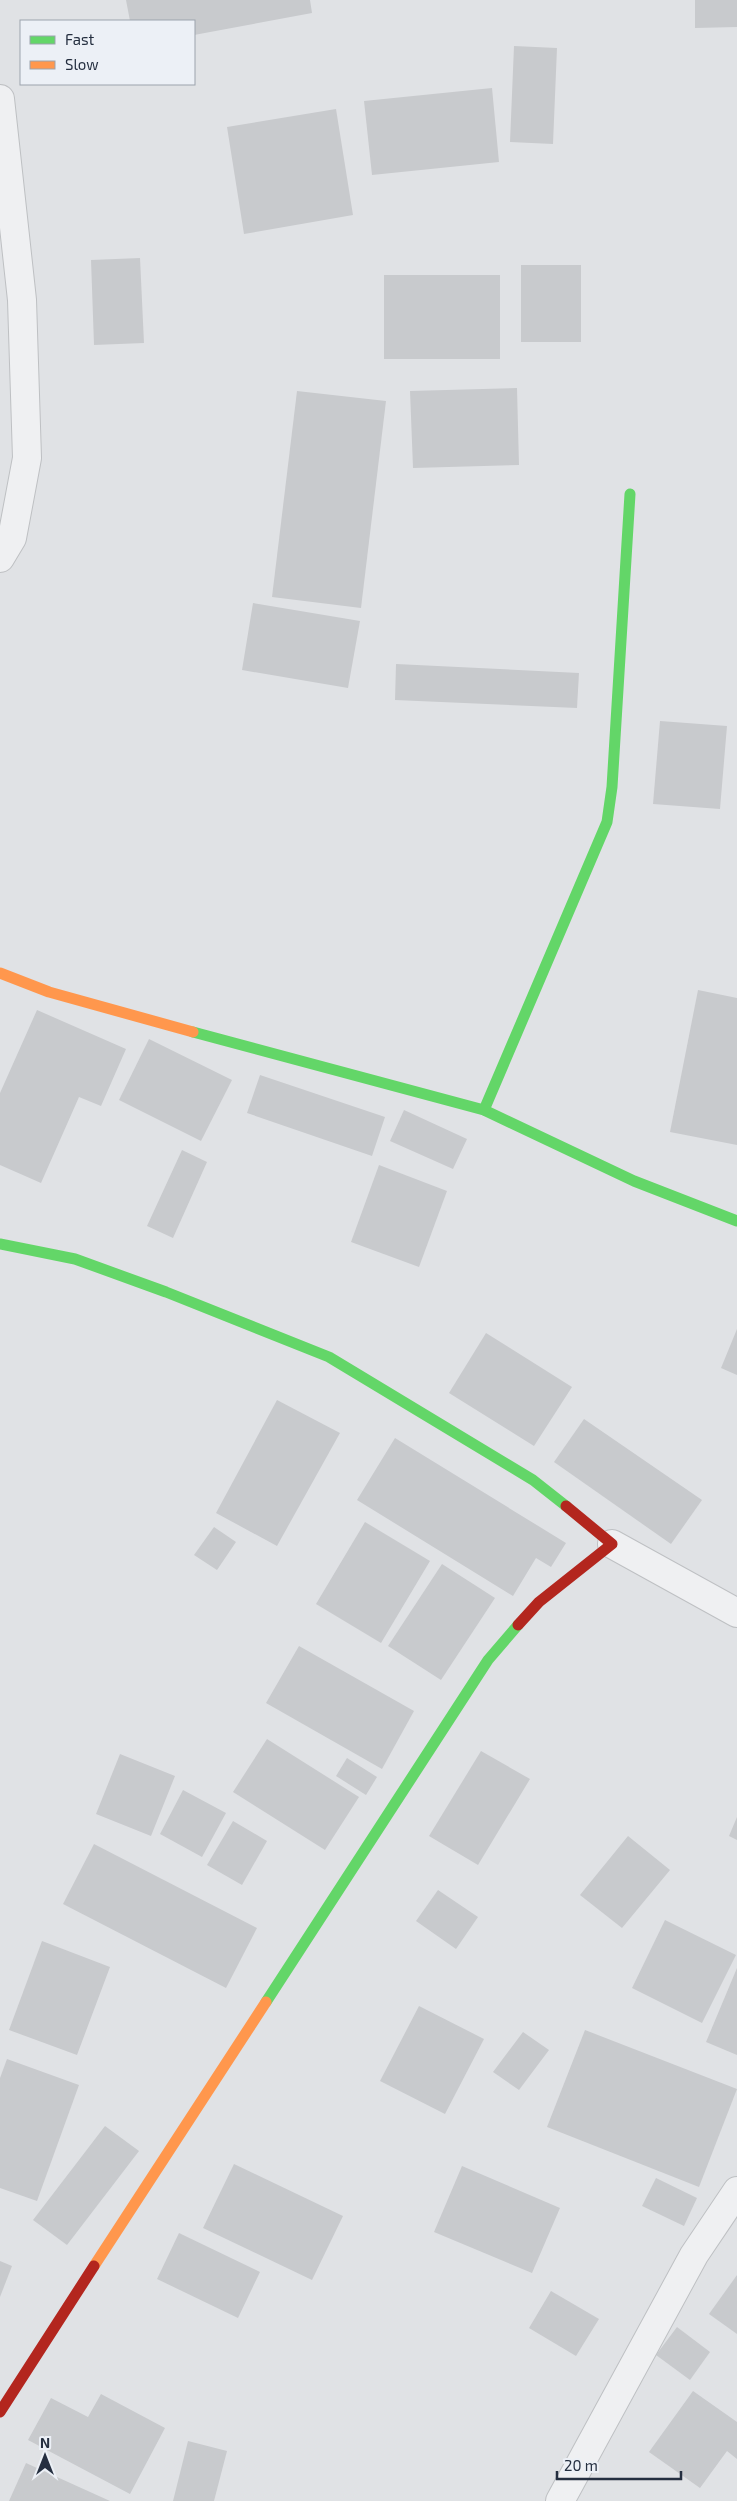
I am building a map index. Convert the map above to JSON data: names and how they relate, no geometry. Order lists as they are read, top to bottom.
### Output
{
  "legend": ["Fast", "Slow"],
  "scale_bar": "20 m",
  "north": "top"
}
